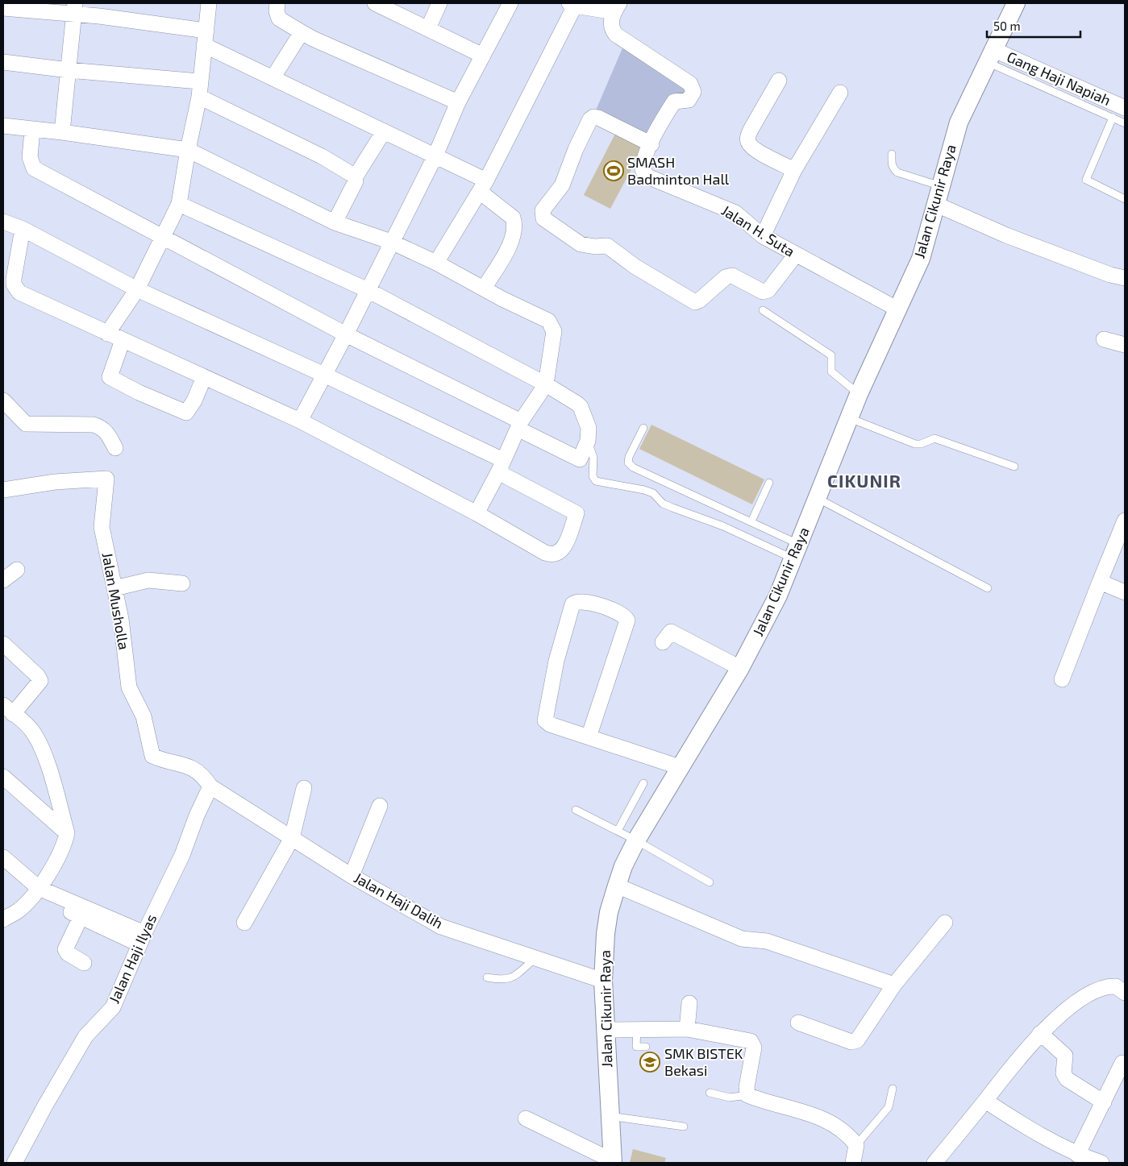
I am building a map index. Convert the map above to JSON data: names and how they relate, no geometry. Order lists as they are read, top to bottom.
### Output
{
  "streets": {
    "street": [
      "Gang Haji Napiah",
      "Jalan Cikunir Raya",
      "Jalan H. Suta",
      "Jalan Musholla",
      "Jalan Haji Dalih",
      "Jalan Haji Ilyas"
    ]
  },
  "crossings": [
    ["Gang Haji Napiah", "Jalan Cikunir Raya"],
    ["Jalan Cikunir Raya", "Jalan H. Suta"],
    ["Jalan Cikunir Raya", "Jalan Haji Dalih"],
    ["Jalan Musholla", "Jalan Haji Dalih"],
    ["Jalan Musholla", "Jalan Haji Ilyas"],
    ["Jalan Haji Dalih", "Jalan Haji Ilyas"]
  ],
  "districts": ["CIKUNIR"],
  "places": {
    "sports": ["SMASH Badminton Hall"],
    "school or university": ["SMK BISTEK Bekasi"]
  },
  "scale_bar": "50 m"
}
